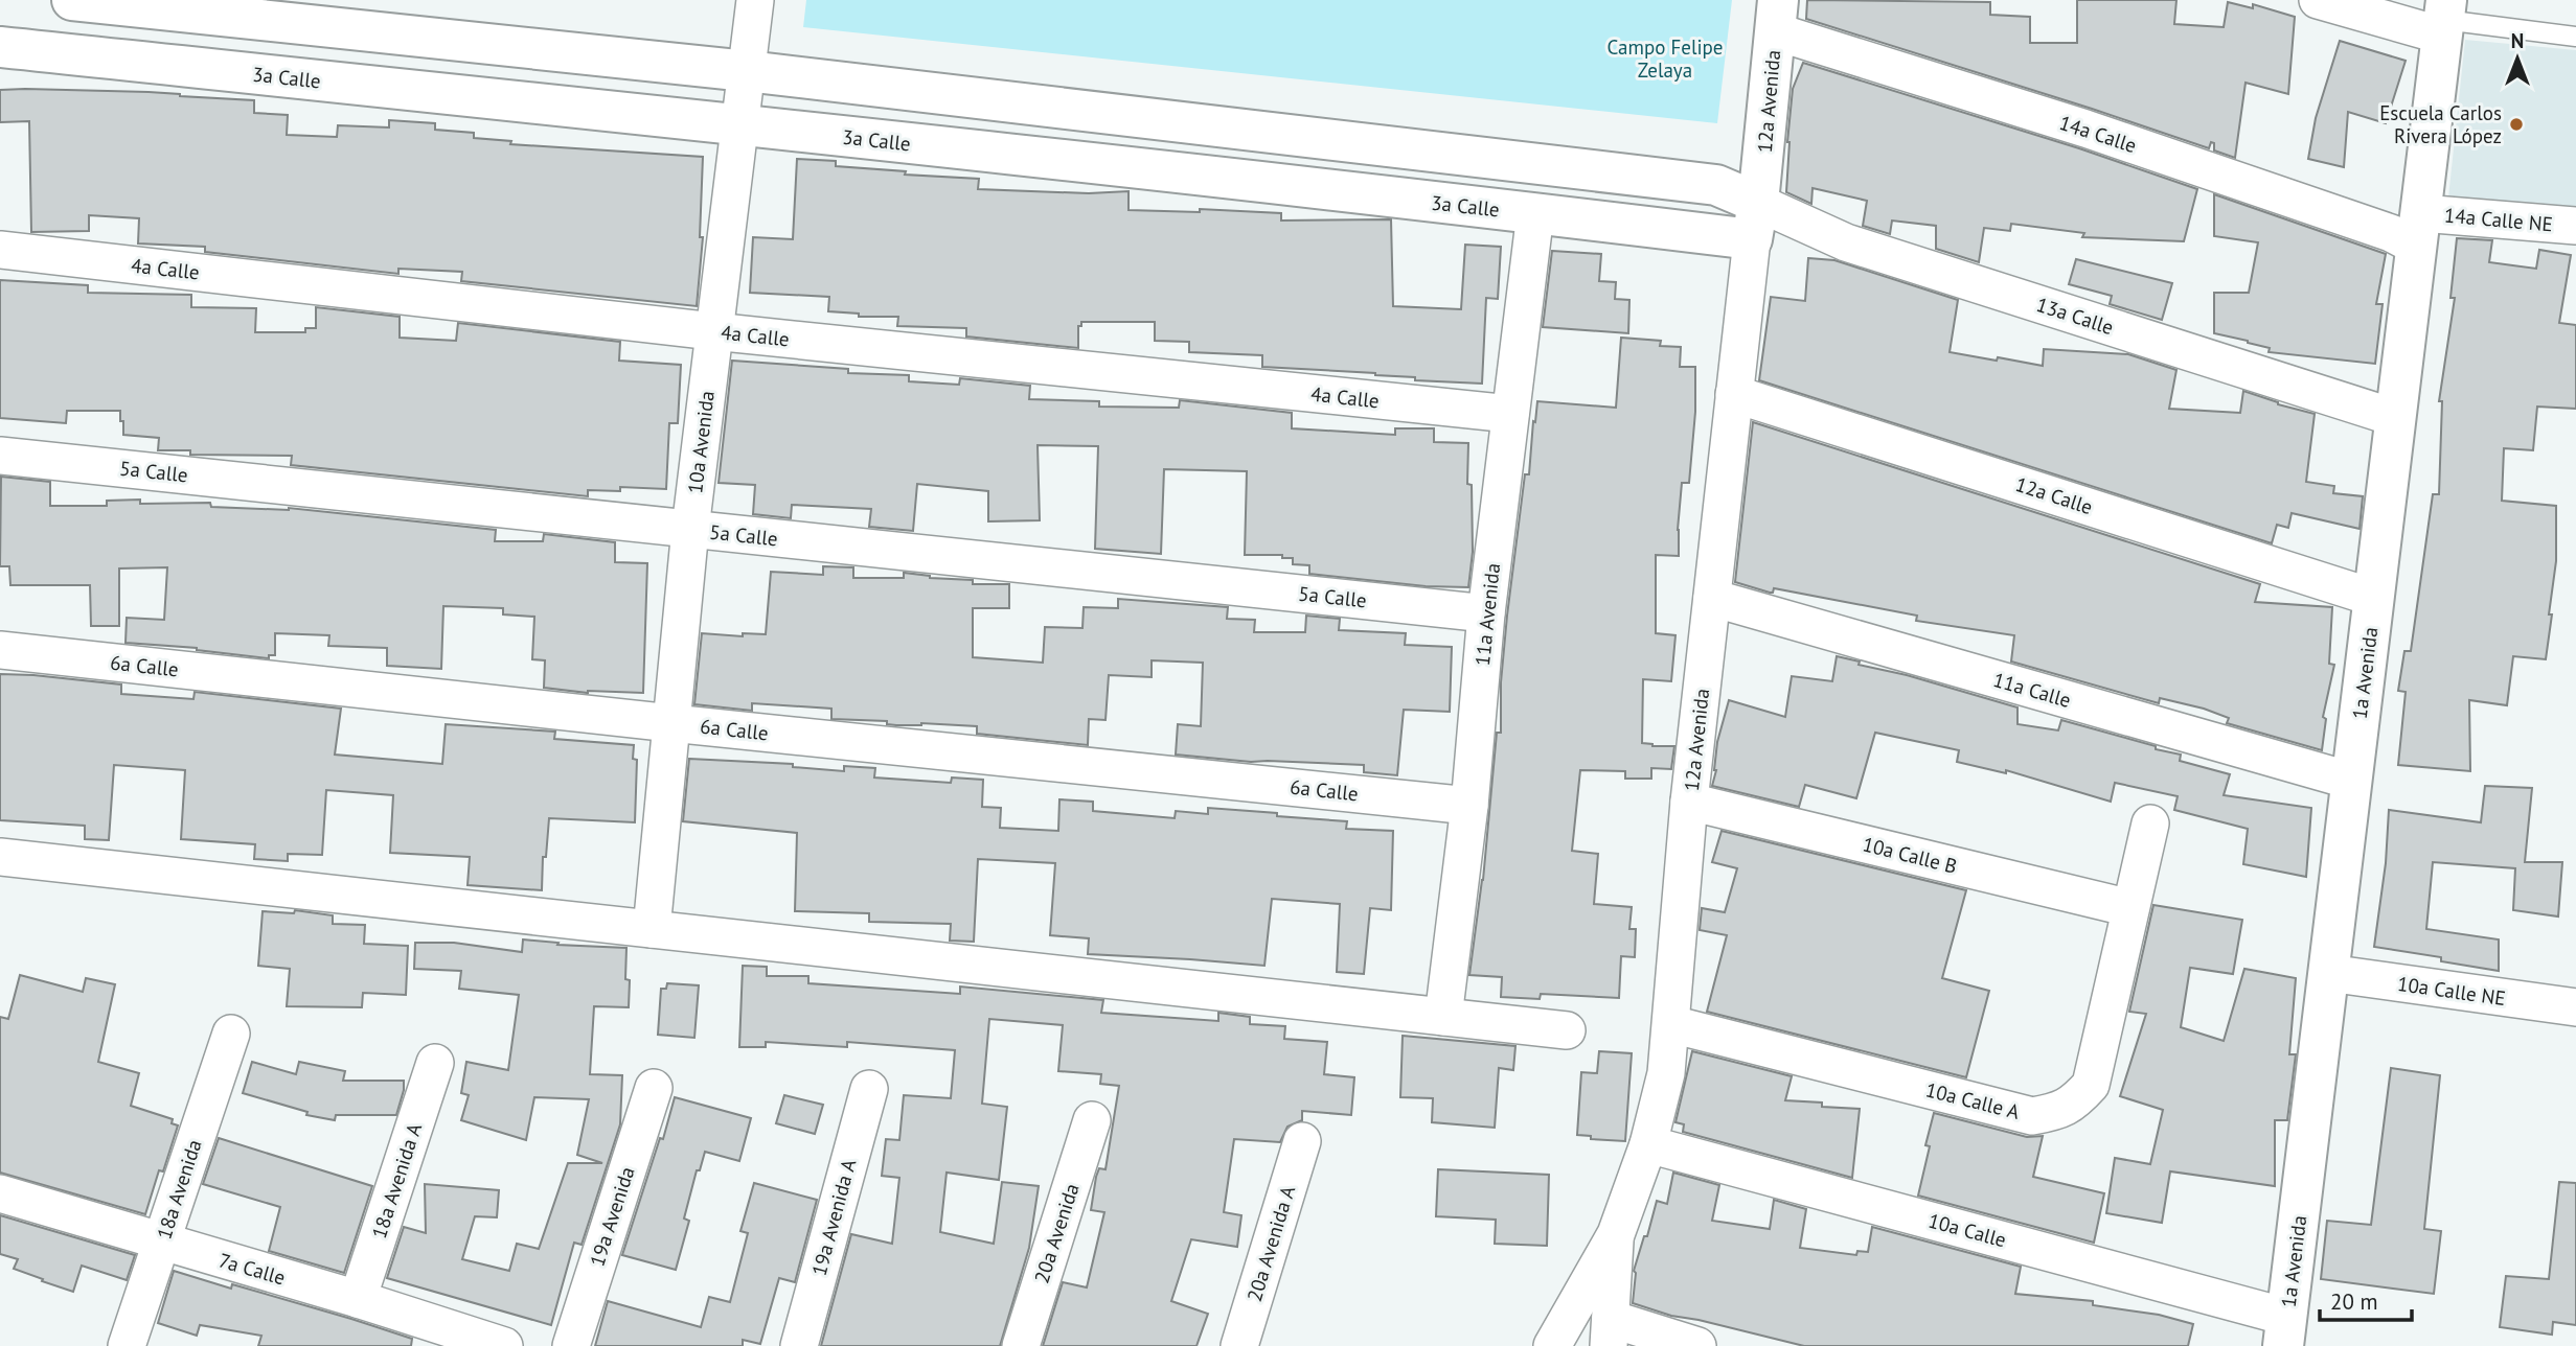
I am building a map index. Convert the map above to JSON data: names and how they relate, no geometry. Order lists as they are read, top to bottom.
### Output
{
  "streets": {
    "street": [
      "3a Calle",
      "12a Avenida",
      "14a Calle",
      "14a Calle NE",
      "4a Calle",
      "13a Calle",
      "10a Avenida",
      "5a Calle",
      "12a Calle",
      "11a Avenida",
      "6a Calle",
      "1a Avenida",
      "11a Calle",
      "10a Calle B",
      "10a Calle NE",
      "10a Calle A",
      "18a Avenida A",
      "18a Avenida",
      "19a Avenida",
      "19a Avenida A",
      "10a Calle",
      "20a Avenida",
      "20a Avenida A",
      "7a Calle"
    ]
  },
  "crossings": [
    ["3a Calle", "12a Avenida"],
    ["3a Calle", "13a Calle"],
    ["3a Calle", "10a Avenida"],
    ["3a Calle", "11a Avenida"],
    ["12a Avenida", "14a Calle"],
    ["12a Avenida", "13a Calle"],
    ["12a Avenida", "12a Calle"],
    ["12a Avenida", "11a Calle"],
    ["12a Avenida", "10a Calle B"],
    ["12a Avenida", "10a Calle A"],
    ["12a Avenida", "10a Calle"],
    ["14a Calle", "14a Calle NE"],
    ["14a Calle", "1a Avenida"],
    ["14a Calle NE", "1a Avenida"],
    ["4a Calle", "10a Avenida"],
    ["4a Calle", "11a Avenida"],
    ["13a Calle", "1a Avenida"],
    ["10a Avenida", "5a Calle"],
    ["10a Avenida", "6a Calle"],
    ["5a Calle", "11a Avenida"],
    ["12a Calle", "1a Avenida"],
    ["11a Avenida", "6a Calle"],
    ["1a Avenida", "11a Calle"],
    ["1a Avenida", "10a Calle NE"],
    ["1a Avenida", "10a Calle"],
    ["10a Calle B", "10a Calle A"],
    ["18a Avenida A", "7a Calle"],
    ["18a Avenida", "7a Calle"]
  ],
  "parks": ["Campo Felipe Zelaya"],
  "places": ["Escuela Carlos Rivera López"],
  "scale_bar": "20 m",
  "north": "top"
}
